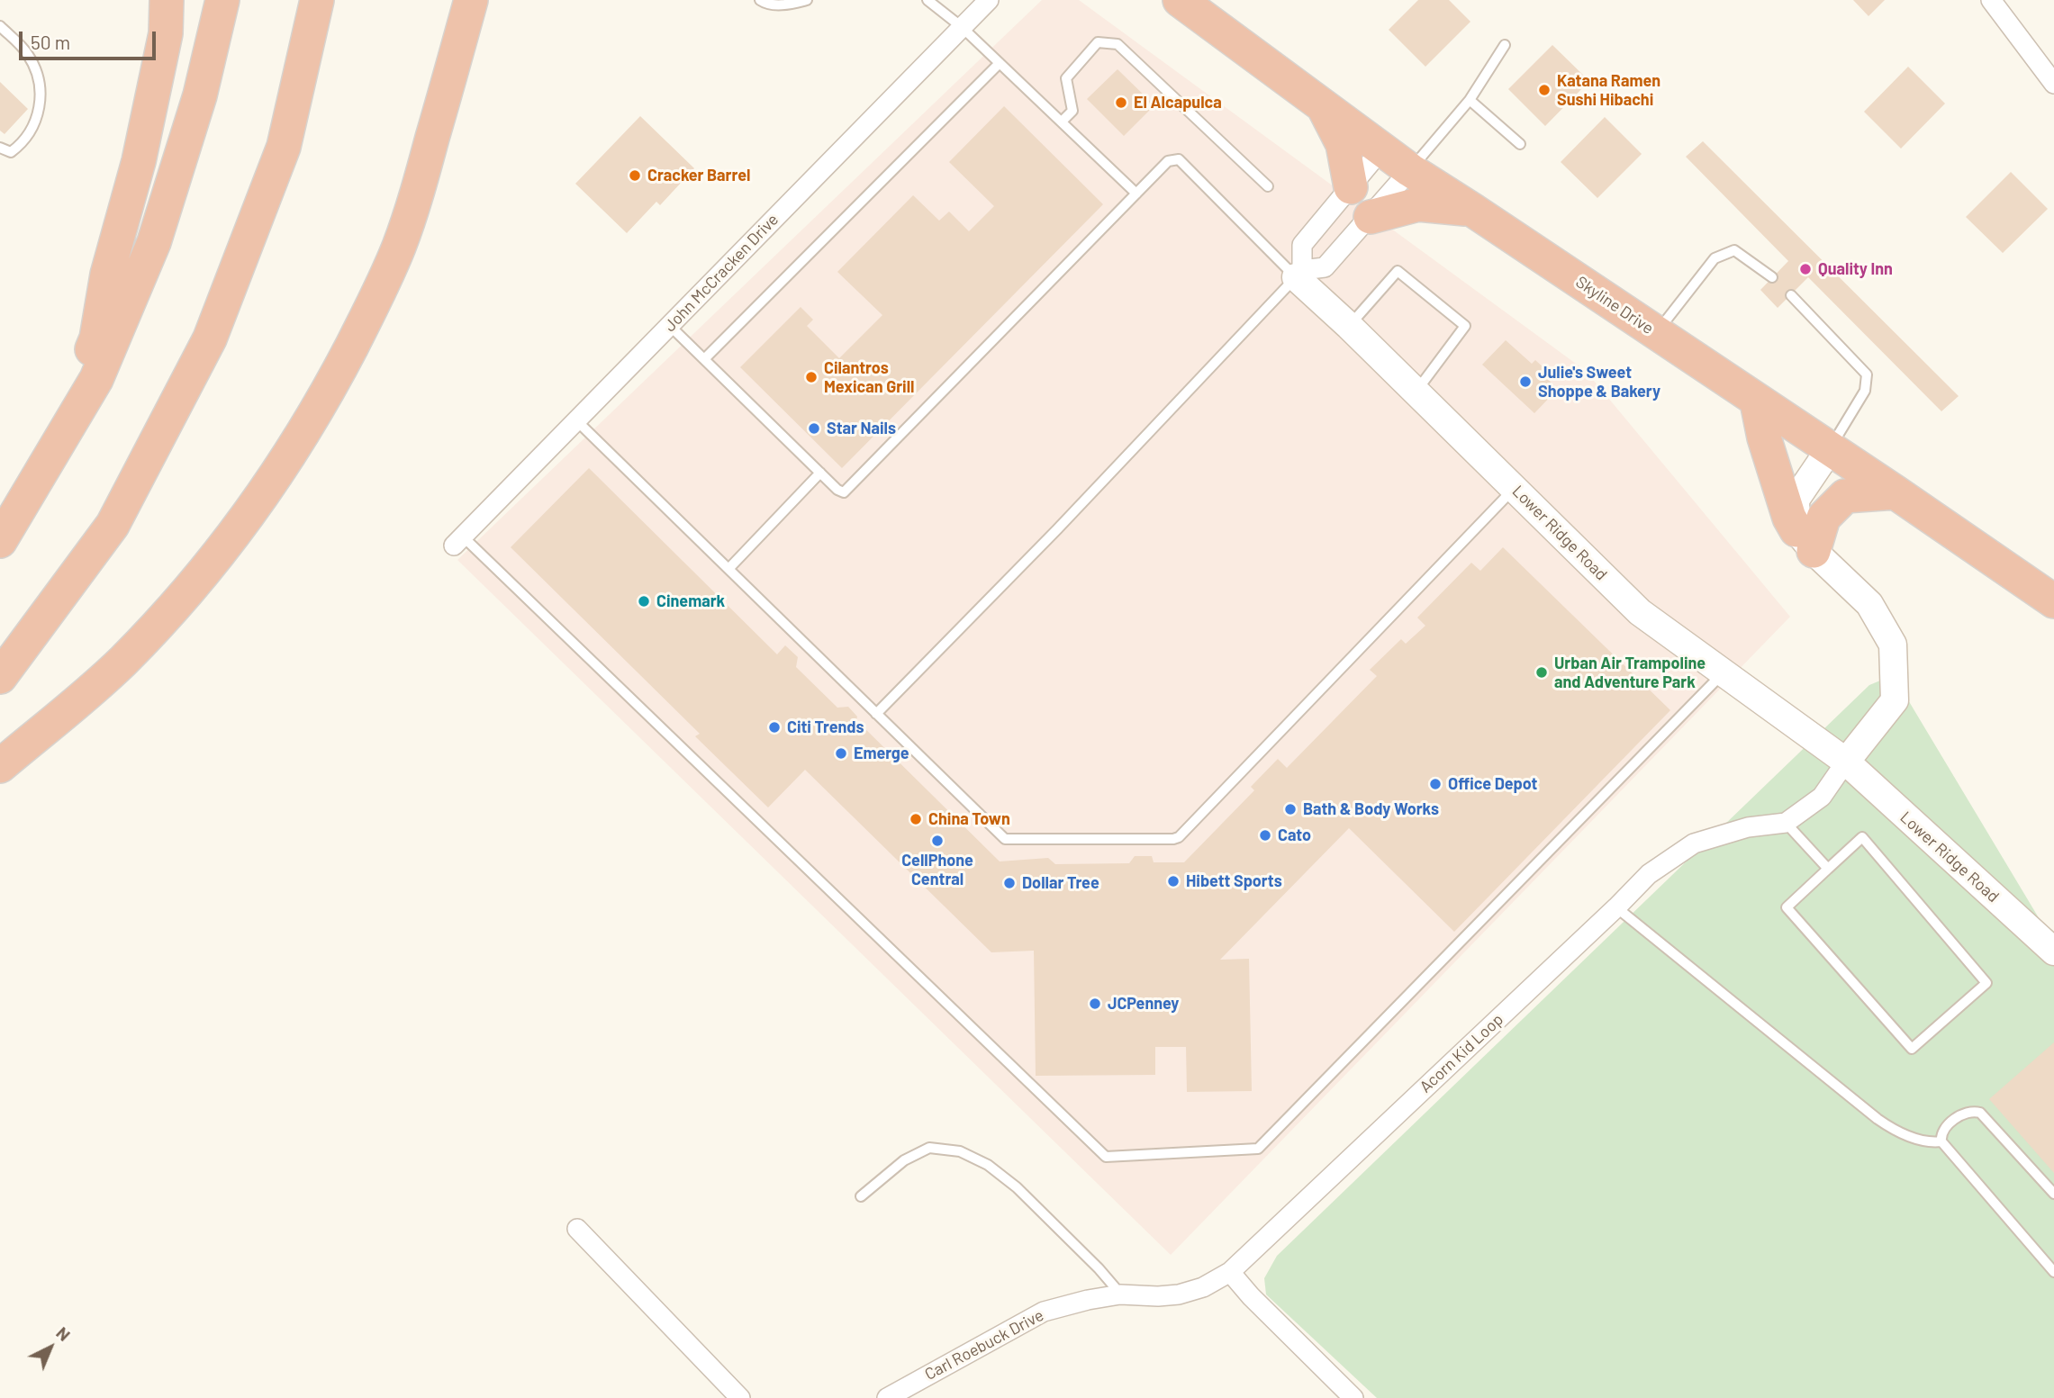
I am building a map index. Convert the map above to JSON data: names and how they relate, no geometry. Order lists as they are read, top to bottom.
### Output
{
  "streets": {
    "highway": ["Skyline Drive"],
    "street": [
      "John McCracken Drive",
      "Lower Ridge Road",
      "Acorn Kid Loop",
      "Carl Roebuck Drive"
    ]
  },
  "crossings": [
    ["Acorn Kid Loop", "Carl Roebuck Drive"]
  ],
  "places": [
    "Katana Ramen Sushi Hibachi",
    "El Alcapulca",
    "Cracker Barrel",
    "Quality Inn",
    "Cilantros Mexican Grill",
    "Julie's Sweet Shoppe & Bakery",
    "Star Nails",
    "Cinemark",
    "Urban Air Trampoline and Adventure Park",
    "Citi Trends",
    "Emerge",
    "Office Depot",
    "Bath & Body Works",
    "China Town",
    "Cato",
    "CellPhone Central",
    "Hibett Sports",
    "Dollar Tree",
    "JCPenney"
  ],
  "scale_bar": "50 m",
  "north": "top right"
}
